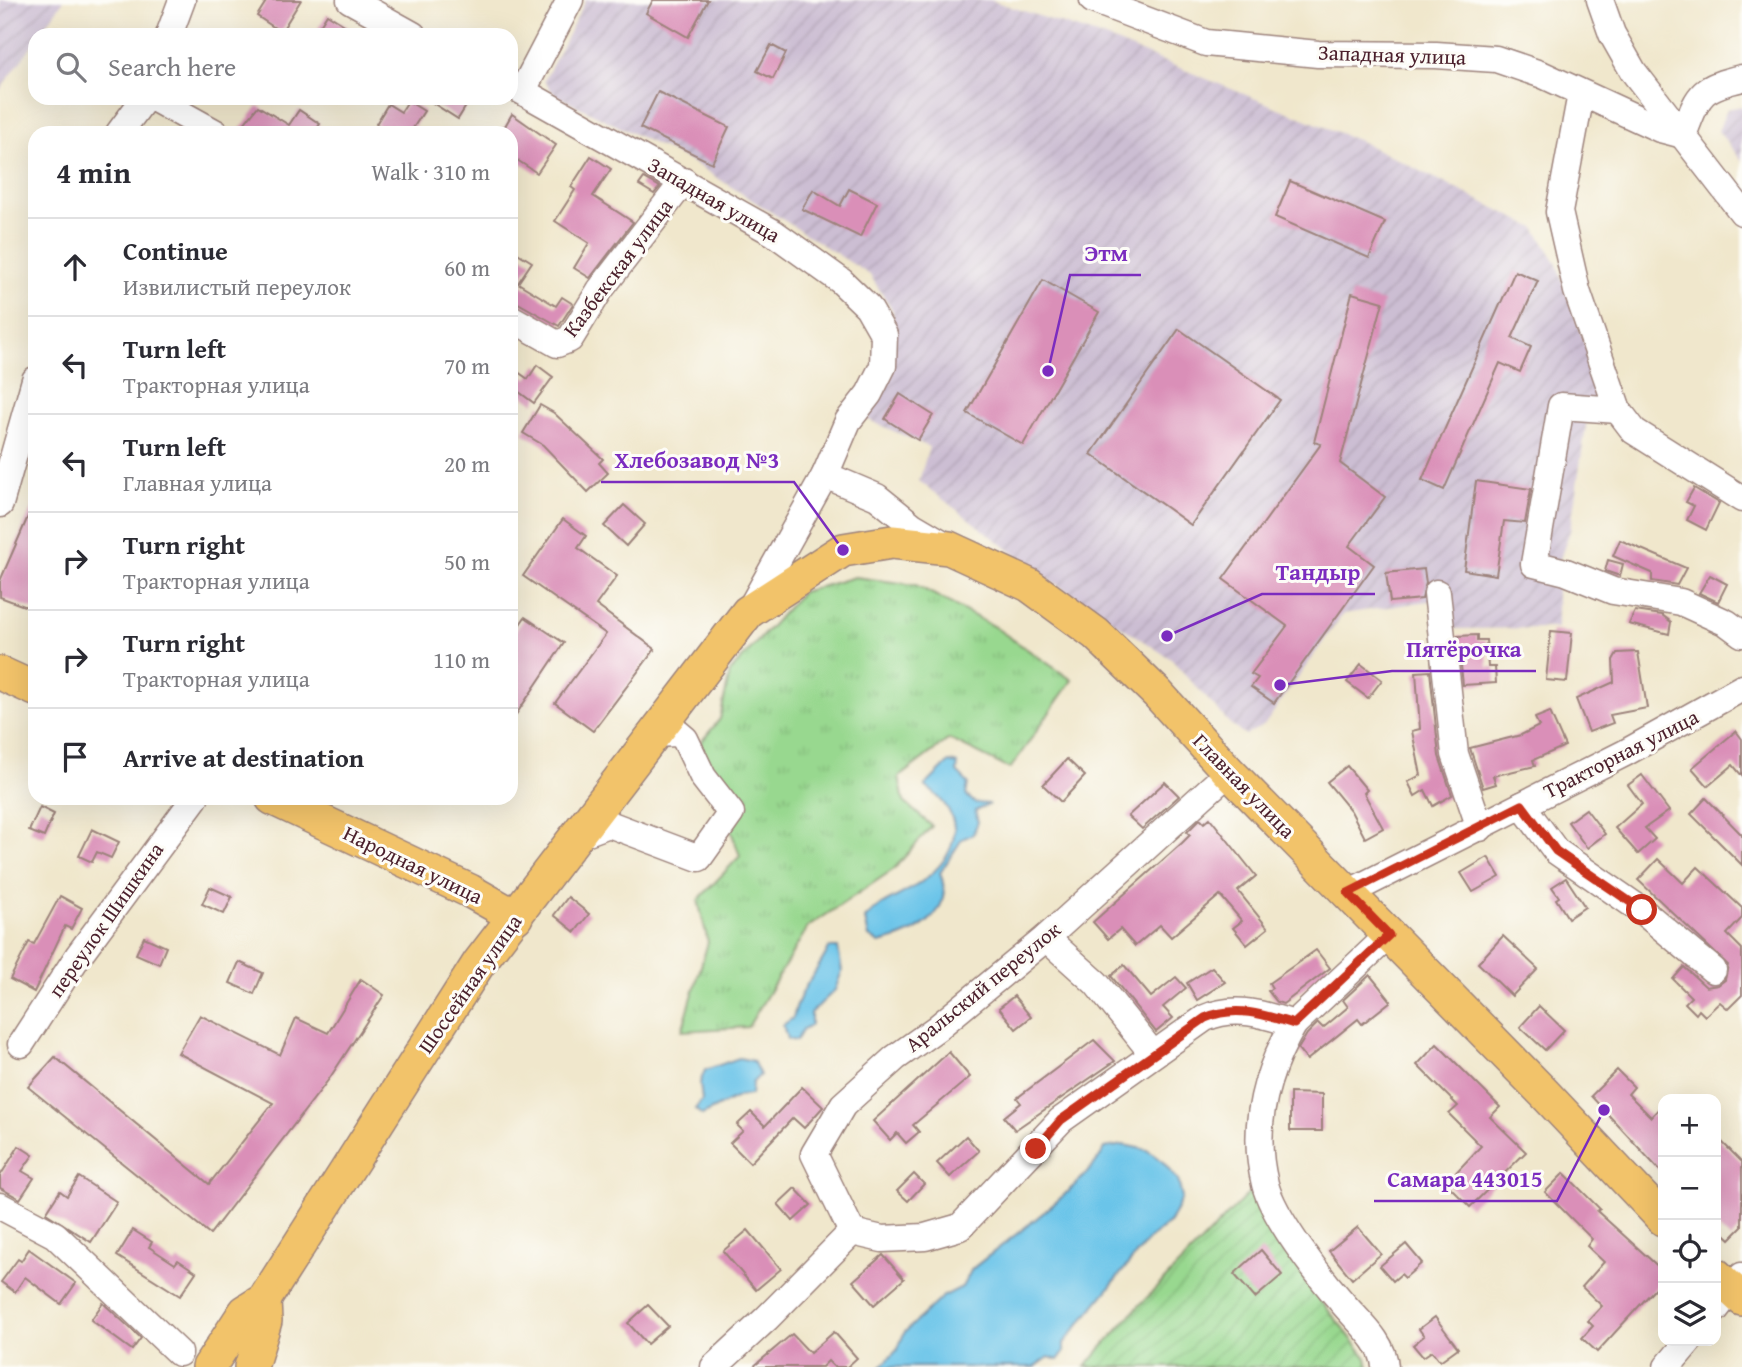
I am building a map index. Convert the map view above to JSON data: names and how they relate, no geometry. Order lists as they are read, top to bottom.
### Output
{
  "streets": {
    "main road": ["Главная улица", "Народная улица", "Шоссейная улица"],
    "street": [
      "Западная улица",
      "Казбекская улица",
      "Тракторная улица",
      "переулок Шишкина",
      "Аральский переулок"
    ]
  },
  "crossings": [
    ["Западная улица", "Казбекская улица"],
    ["Тракторная улица", "Главная улица"],
    ["Главная улица", "Шоссейная улица"],
    ["Главная улица", "Аральский переулок"],
    ["Народная улица", "Шоссейная улица"]
  ],
  "places": [
    "Этм",
    "Хлебозавод №3",
    "Тандыр",
    "Пятёрочка",
    "Самара 443015"
  ],
  "page": {
    "search": "Search here",
    "heading": ["4 min", "Walk · 310 m"],
    "list": [
      ["Continue", "Извилистый переулок", "60 m"],
      ["Turn left", "Тракторная улица", "70 m"],
      ["Turn left", "Главная улица", "20 m"],
      ["Turn right", "Тракторная улица", "50 m"],
      ["Turn right", "Тракторная улица", "110 m"],
      "Arrive at destination"
    ],
    "map_buttons": ["+", "−"]
  }
}
